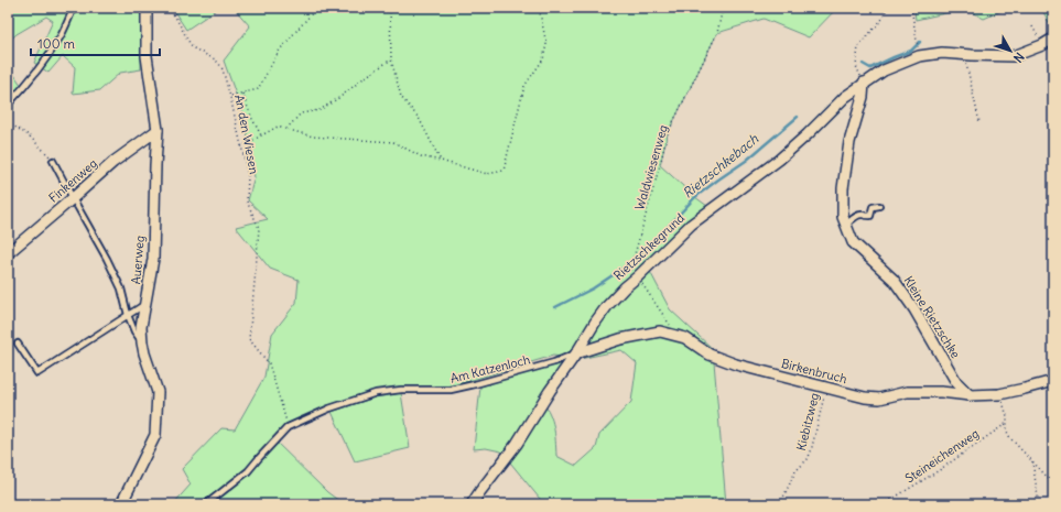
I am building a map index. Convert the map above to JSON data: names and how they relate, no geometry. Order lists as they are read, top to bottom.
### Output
{
  "streets": {
    "street": [
      "Finkenweg",
      "Rietzschkegrund",
      "Auerweg",
      "Kleine Rietzschke",
      "Birkenbruch"
    ],
    "lane": ["Am Katzenloch"],
    "path": [
      "An den Wiesen",
      "Waldwiesenweg",
      "Kiebitzweg",
      "Steineichenweg"
    ]
  },
  "crossings": [
    ["An den Wiesen", "Am Katzenloch"],
    ["Waldwiesenweg", "Rietzschkegrund"],
    ["Finkenweg", "Auerweg"],
    ["Rietzschkegrund", "Kleine Rietzschke"],
    ["Rietzschkegrund", "Am Katzenloch"],
    ["Rietzschkegrund", "Birkenbruch"],
    ["Kleine Rietzschke", "Birkenbruch"],
    ["Am Katzenloch", "Birkenbruch"],
    ["Birkenbruch", "Kiebitzweg"]
  ],
  "water": ["Rietzschkebach"],
  "scale_bar": "100 m",
  "north": "bottom right"
}
